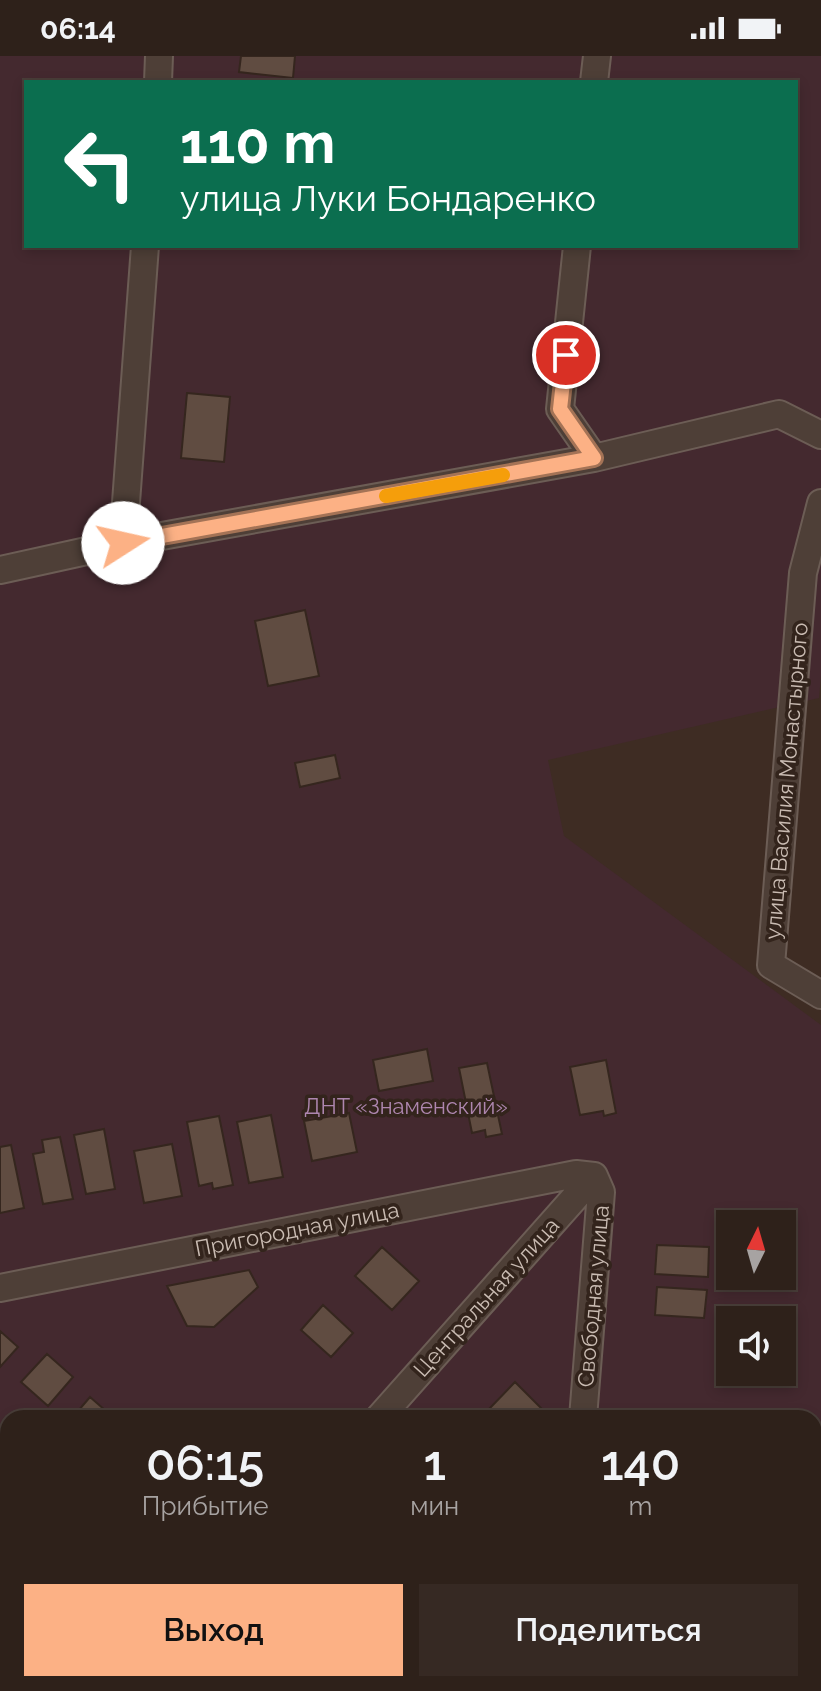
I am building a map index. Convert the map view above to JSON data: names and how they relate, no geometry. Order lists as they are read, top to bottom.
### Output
{
  "streets": {
    "street": [
      "улица Василия Монастырного",
      "Пригородная улица",
      "Свободная улица",
      "Центральная улица"
    ]
  },
  "crossings": [
    ["Пригородная улица", "Свободная улица"],
    ["Пригородная улица", "Центральная улица"],
    ["Свободная улица", "Центральная улица"]
  ],
  "parks": ["ДНТ «Знаменский»"],
  "north": "top",
  "page": {
    "status": "06:14",
    "turn": ["110 m", "улица Луки Бондаренко"],
    "eta": [
      "06:15",
      "Прибытие",
      "1",
      "мин",
      "140",
      "m"
    ],
    "buttons": ["Выход", "Поделиться"]
  }
}
